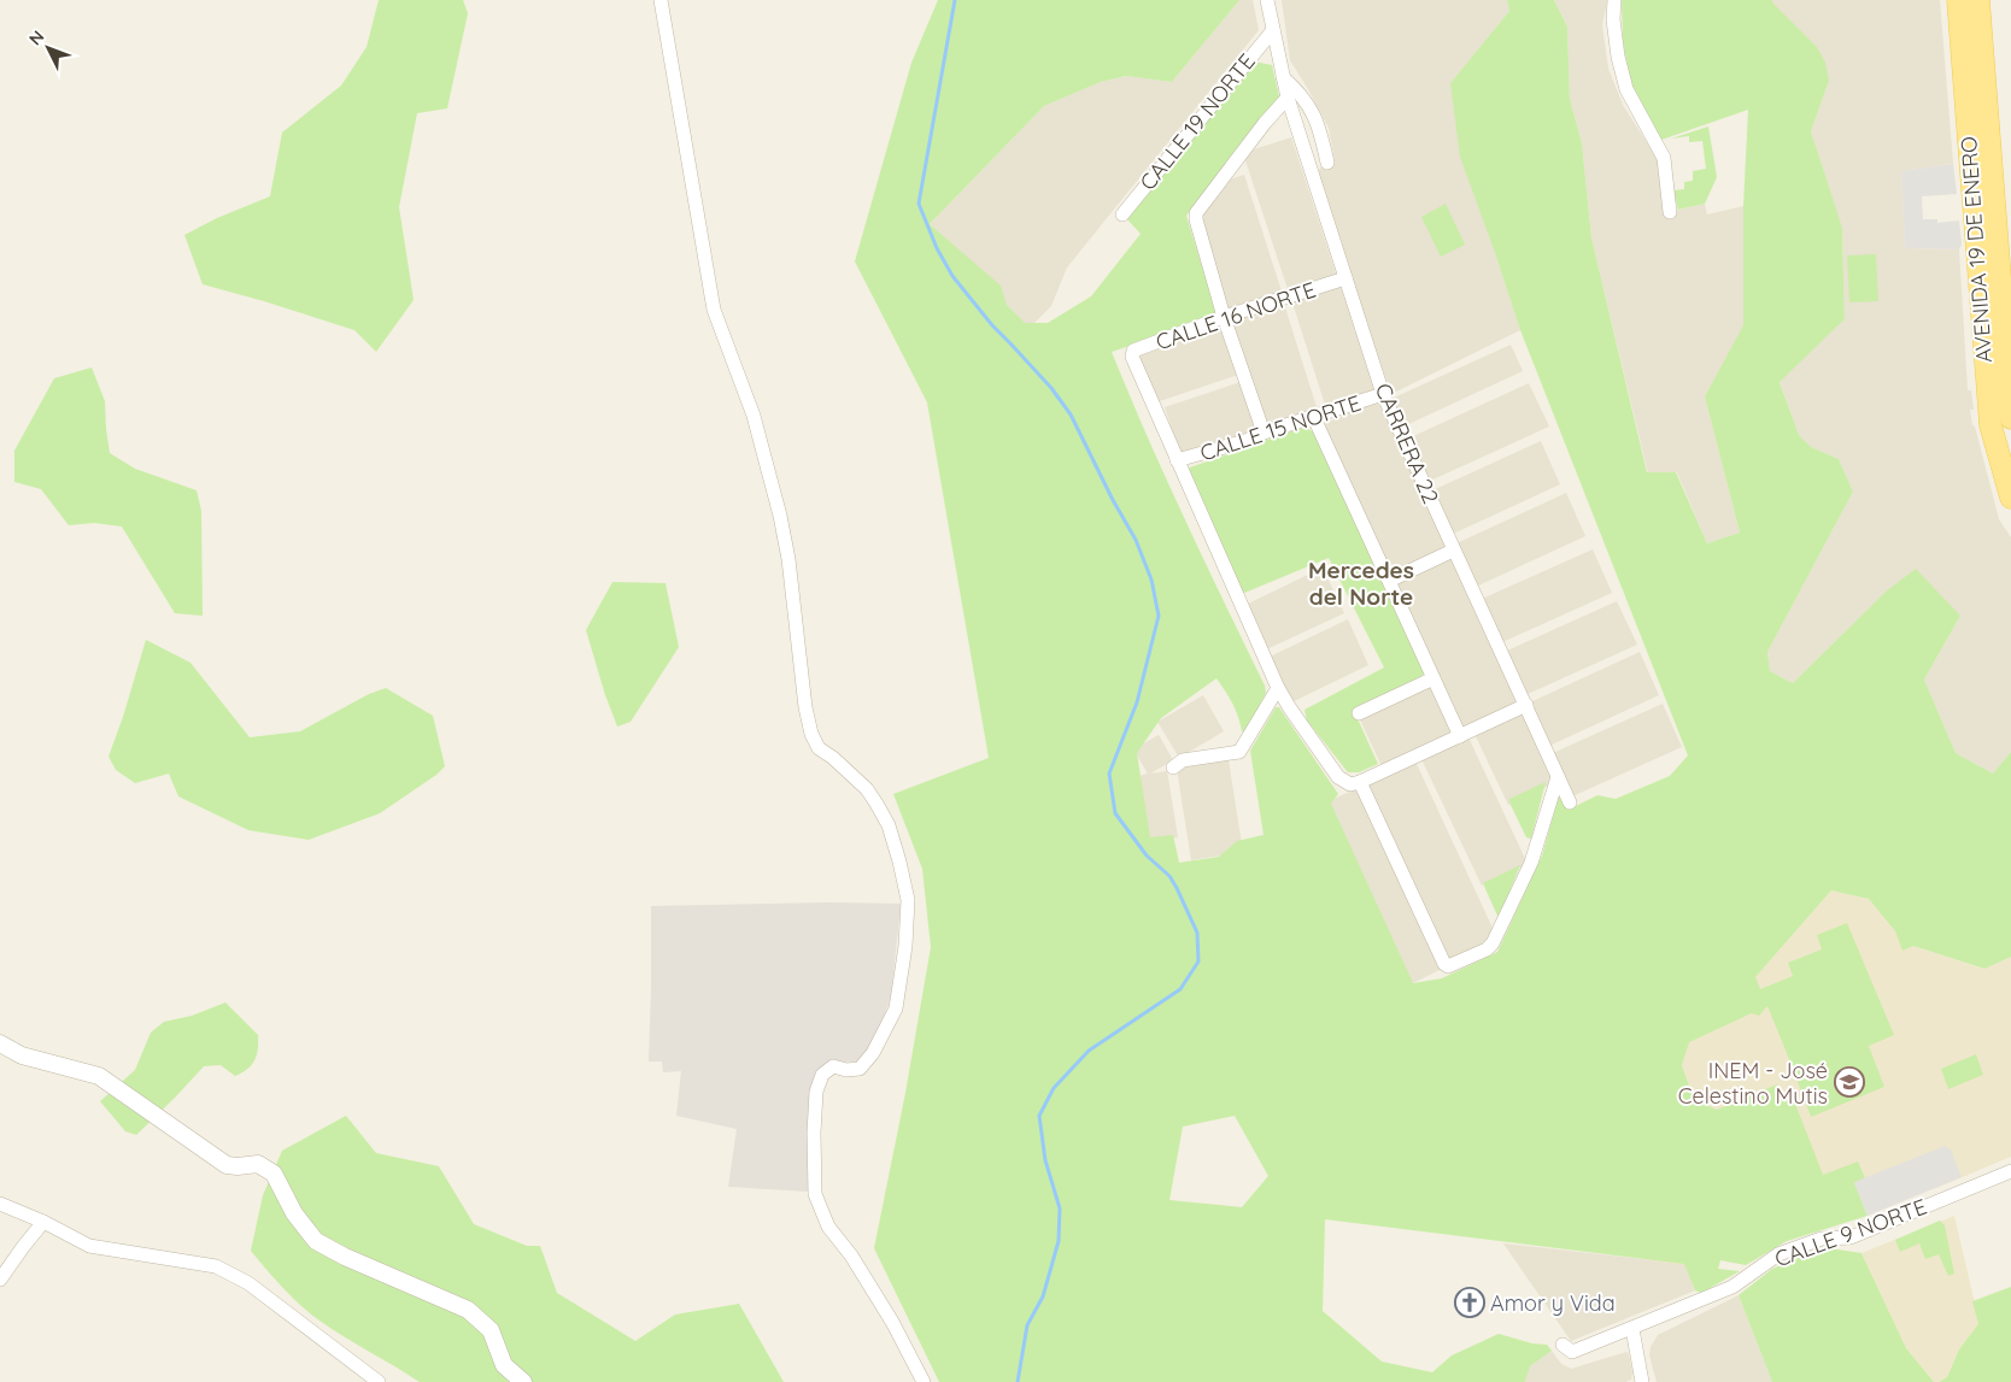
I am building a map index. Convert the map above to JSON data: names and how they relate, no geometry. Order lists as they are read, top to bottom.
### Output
{
  "streets": {
    "main road": ["AVENIDA 19 DE ENERO"],
    "street": [
      "CALLE 19 NORTE",
      "CALLE 16 NORTE",
      "CALLE 15 NORTE",
      "CARRERA 22",
      "CALLE 9 NORTE"
    ]
  },
  "crossings": [
    ["CALLE 19 NORTE", "CARRERA 22"],
    ["CALLE 16 NORTE", "CALLE 15 NORTE"],
    ["CALLE 16 NORTE", "CARRERA 22"],
    ["CALLE 15 NORTE", "CARRERA 22"]
  ],
  "districts": ["Mercedes del Norte"],
  "places": {
    "school or university": ["INEM - José Celestino Mutis"],
    "church": ["Amor y Vida"]
  },
  "north": "top left"
}
